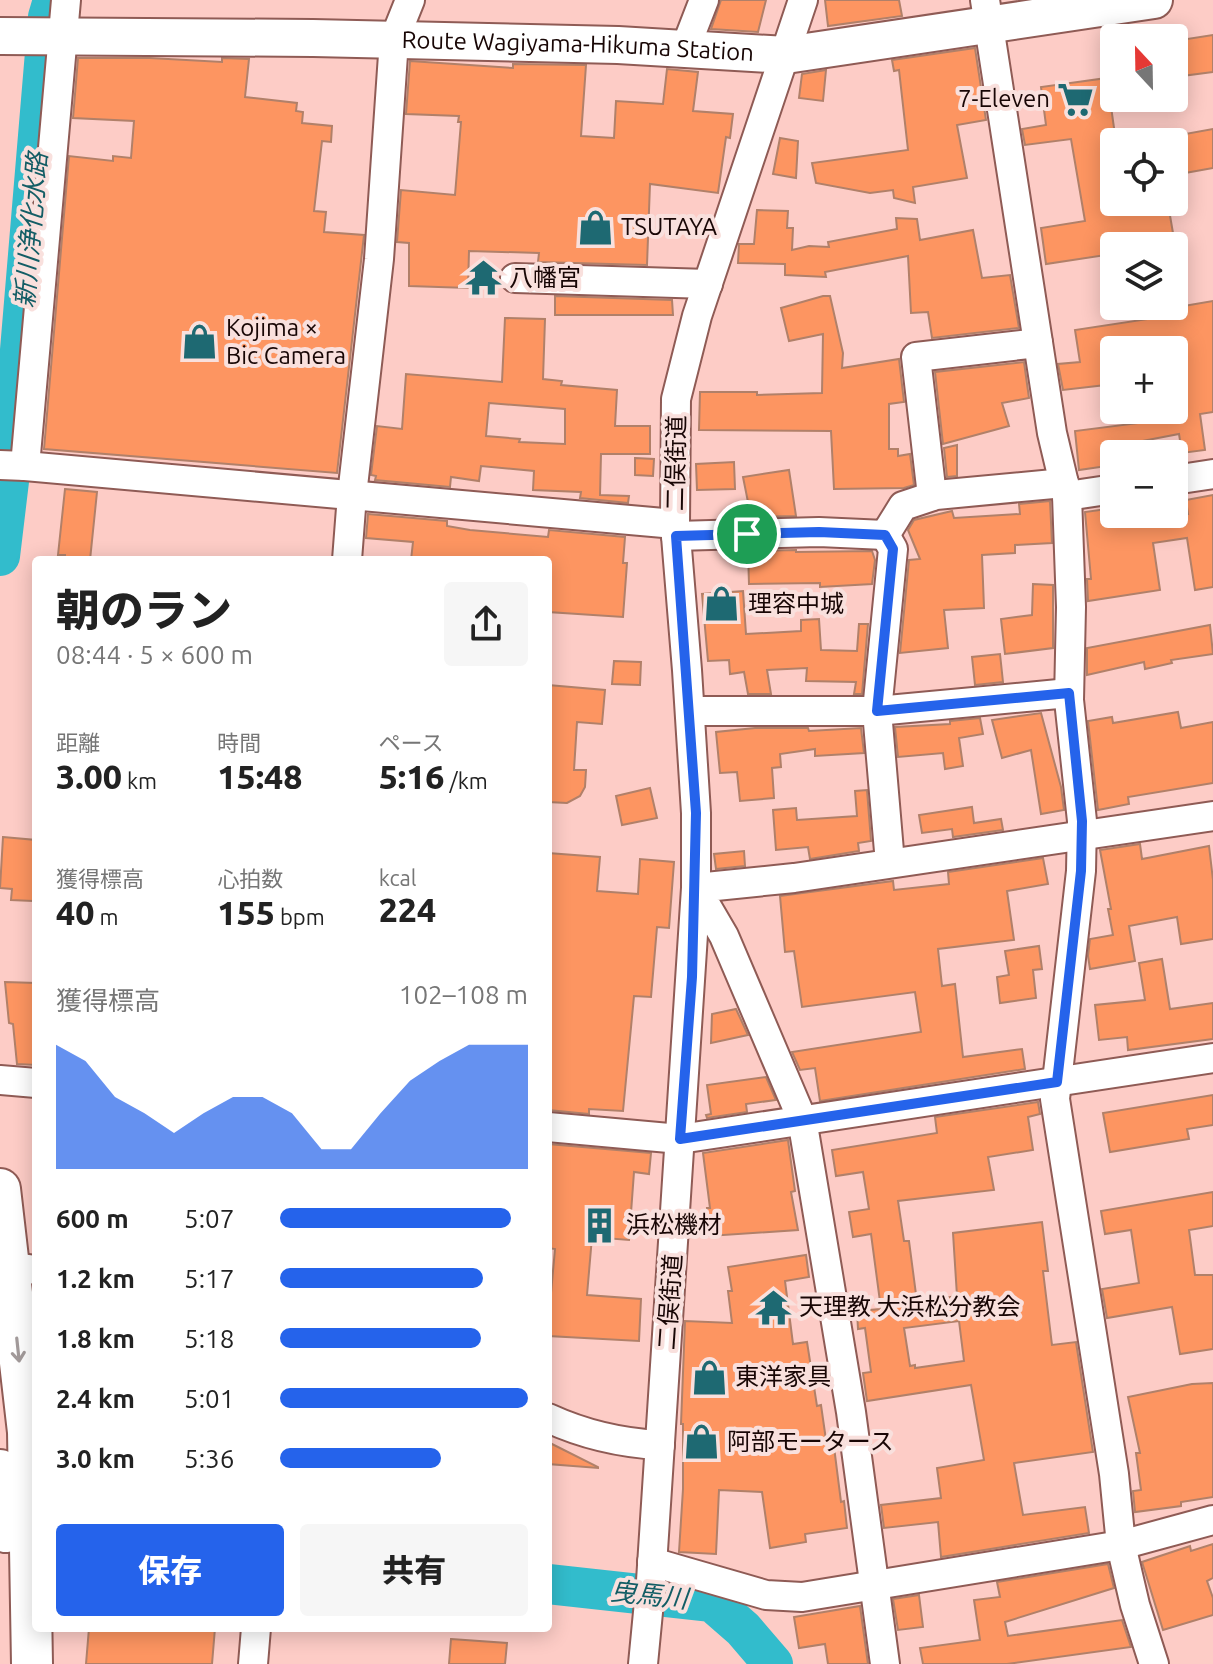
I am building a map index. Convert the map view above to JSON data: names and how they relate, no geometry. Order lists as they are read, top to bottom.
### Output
{
  "streets": {
    "main road": ["Route Wagiyama-Hikuma Station"],
    "street": ["二俣街道"]
  },
  "crossings": [
    ["Route Wagiyama-Hikuma Station", "二俣街道"]
  ],
  "water": ["新川浄化水路", "曳馬川"],
  "places": {
    "supermarket": ["7-Eleven"],
    "shop": [
      "TSUTAYA",
      "Kojima × Bic Camera",
      "理容中城",
      "東洋家具",
      "阿部モータース"
    ],
    "temple": ["八幡宮", "天理教 大浜松分教会"],
    "building": ["浜松機材"]
  },
  "north": "top",
  "page": {
    "map_buttons": ["+", "−"],
    "heading": ["朝のラン", "08:44 · 5 × 600 m"],
    "stats": [
      ["距離", "3.00 km"],
      ["時間", "15:48"],
      ["ペース", "5:16 /km"],
      ["獲得標高", "40 m"],
      ["心拍数", "155 bpm"],
      ["kcal", "224"]
    ],
    "chart": ["獲得標高", "102–108 m"],
    "list": [
      {
        "name": "600 m",
        "note": "5:07"
      },
      {
        "name": "1.2 km",
        "note": "5:17"
      },
      {
        "name": "1.8 km",
        "note": "5:18"
      },
      {
        "name": "2.4 km",
        "note": "5:01"
      },
      {
        "name": "3.0 km",
        "note": "5:36"
      }
    ],
    "buttons": ["保存", "共有"]
  }
}
